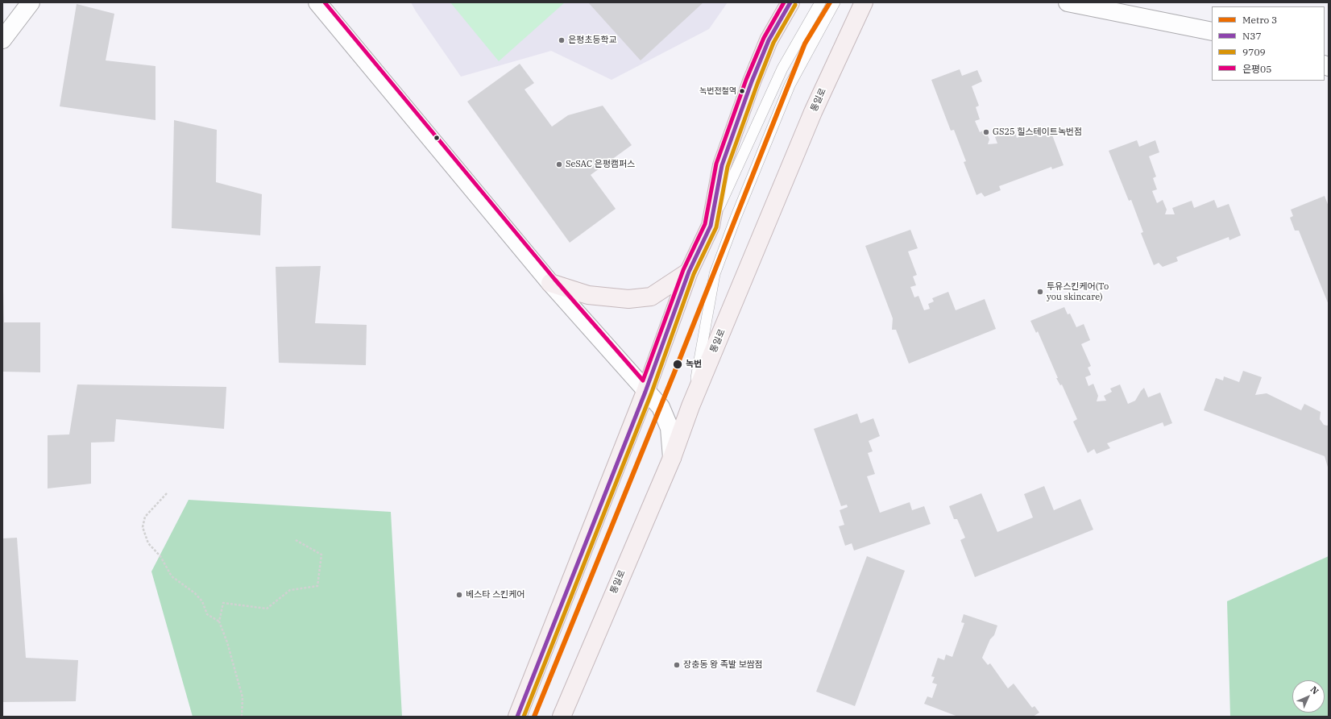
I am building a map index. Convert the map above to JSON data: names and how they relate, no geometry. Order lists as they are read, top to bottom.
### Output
{
  "streets": {
    "main road": ["통일로"]
  },
  "places": [
    "은평초등학교",
    "녹번전철역",
    "GS25 힐스테이트녹번점",
    "SeSAC 은평캠퍼스",
    "투유스킨케어(To you skincare)",
    "녹번",
    "베스타 스킨케어",
    "장충동 왕 족발 보쌈점"
  ],
  "lines": [
    "metro line 3",
    "transit line N37",
    "transit line 은평05",
    "transit line 9709"
  ],
  "legend": [
    "Metro 3",
    "N37",
    "9709",
    "은평05"
  ],
  "north": "top right"
}
